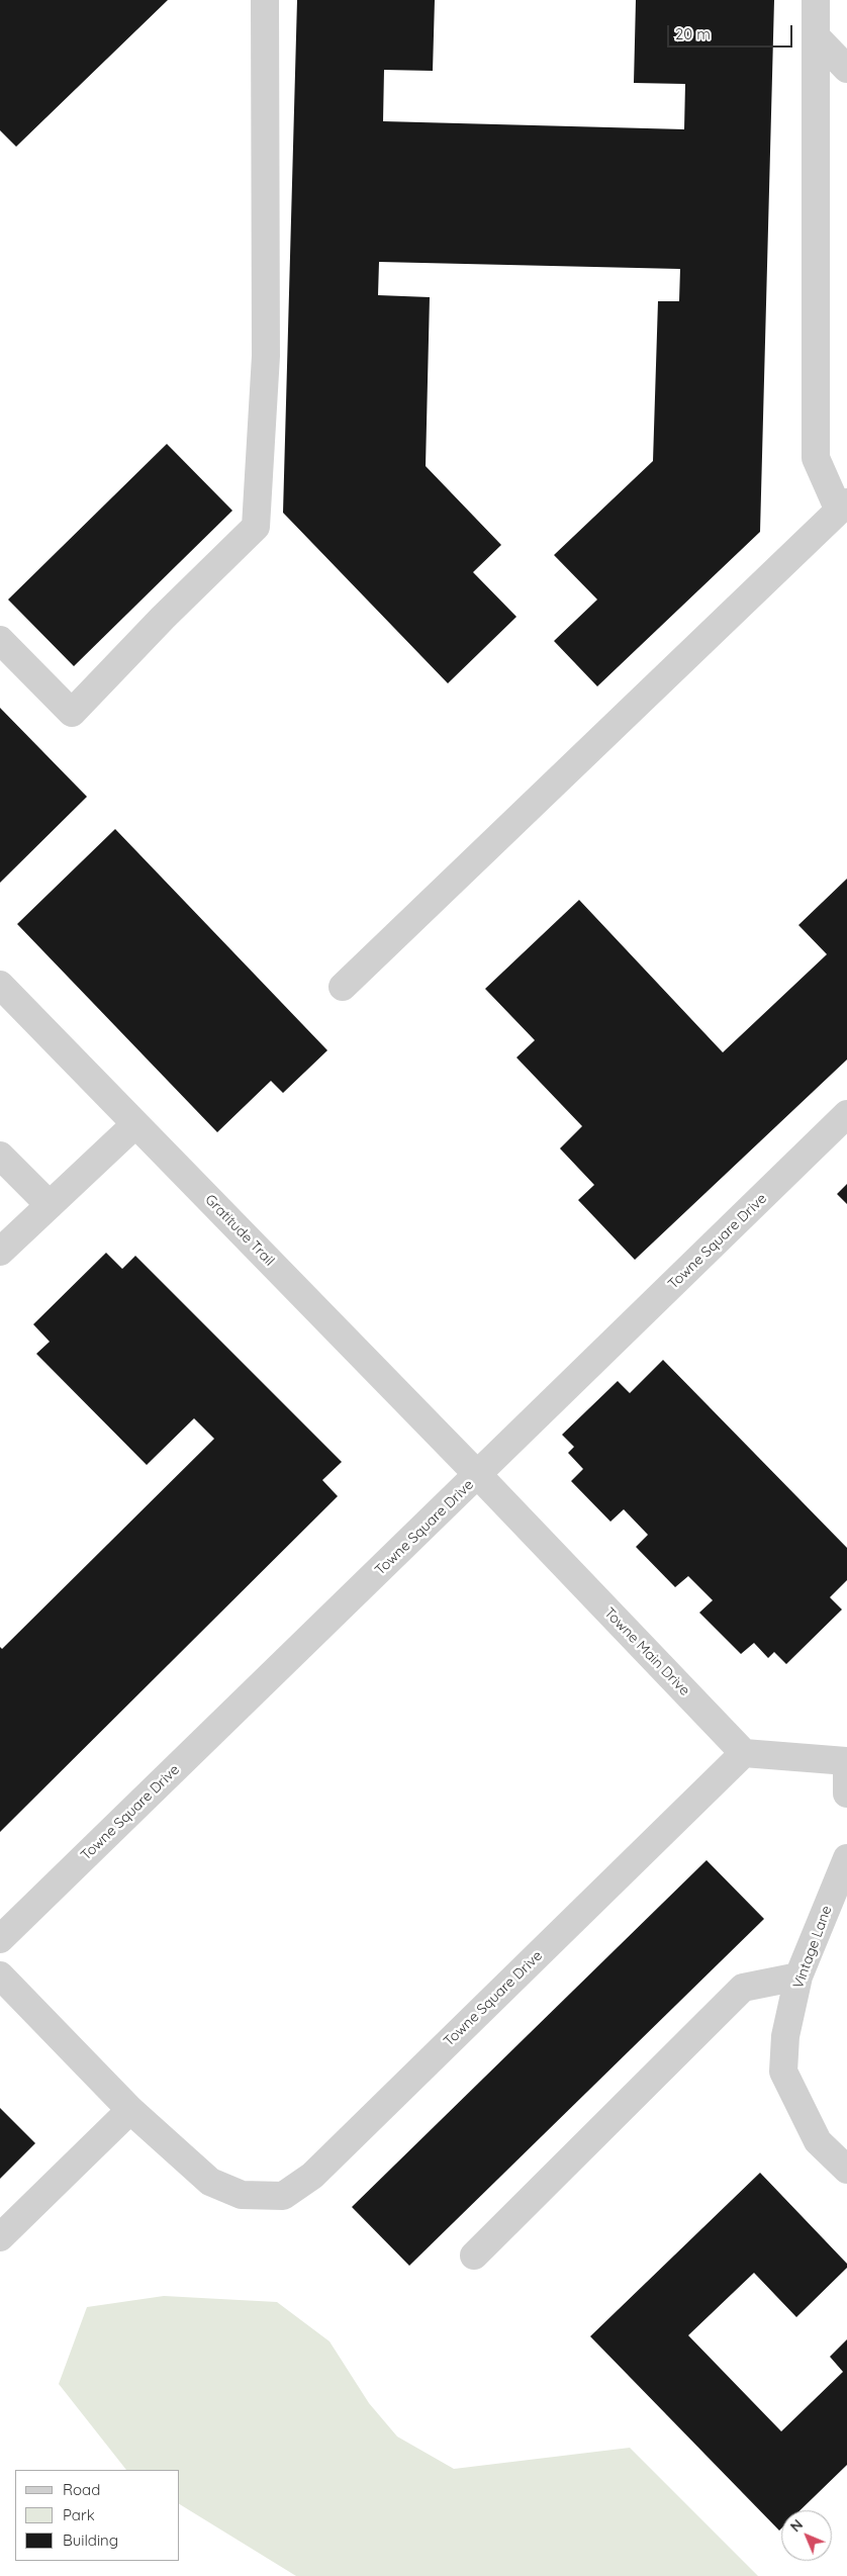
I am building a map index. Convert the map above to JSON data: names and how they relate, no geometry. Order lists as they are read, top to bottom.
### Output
{
  "streets": {
    "street": [
      "Gratitude Trail",
      "Towne Square Drive",
      "Towne Main Drive",
      "Vintage Lane"
    ]
  },
  "crossings": [
    ["Gratitude Trail", "Towne Square Drive"],
    ["Gratitude Trail", "Towne Main Drive"],
    ["Towne Square Drive", "Towne Main Drive"]
  ],
  "legend": ["Road", "Park", "Building"],
  "scale_bar": "20 m",
  "north": "top left"
}
